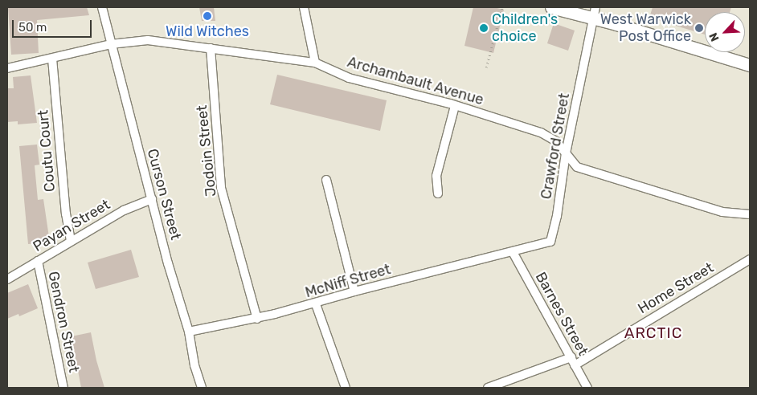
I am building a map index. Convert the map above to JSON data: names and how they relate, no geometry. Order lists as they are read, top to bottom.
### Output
{
  "streets": {
    "street": [
      "Archambault Avenue",
      "Crawford Street",
      "Coutu Court",
      "Jodoin Street",
      "Curson Street",
      "Payan Street",
      "McNiff Street",
      "Home Street",
      "Barnes Street",
      "Gendron Street"
    ]
  },
  "crossings": [
    ["Archambault Avenue", "Crawford Street"],
    ["Archambault Avenue", "Coutu Court"],
    ["Archambault Avenue", "Jodoin Street"],
    ["Archambault Avenue", "Curson Street"],
    ["Crawford Street", "McNiff Street"],
    ["Crawford Street", "Barnes Street"],
    ["Coutu Court", "Payan Street"],
    ["Jodoin Street", "McNiff Street"],
    ["Curson Street", "Payan Street"],
    ["Curson Street", "McNiff Street"],
    ["Payan Street", "Gendron Street"],
    ["McNiff Street", "Barnes Street"],
    ["Home Street", "Barnes Street"]
  ],
  "districts": ["ARCTIC"],
  "places": ["Wild Witches", "Children's choice", "West Warwick Post Office"],
  "scale_bar": "50 m",
  "north": "bottom left"
}
